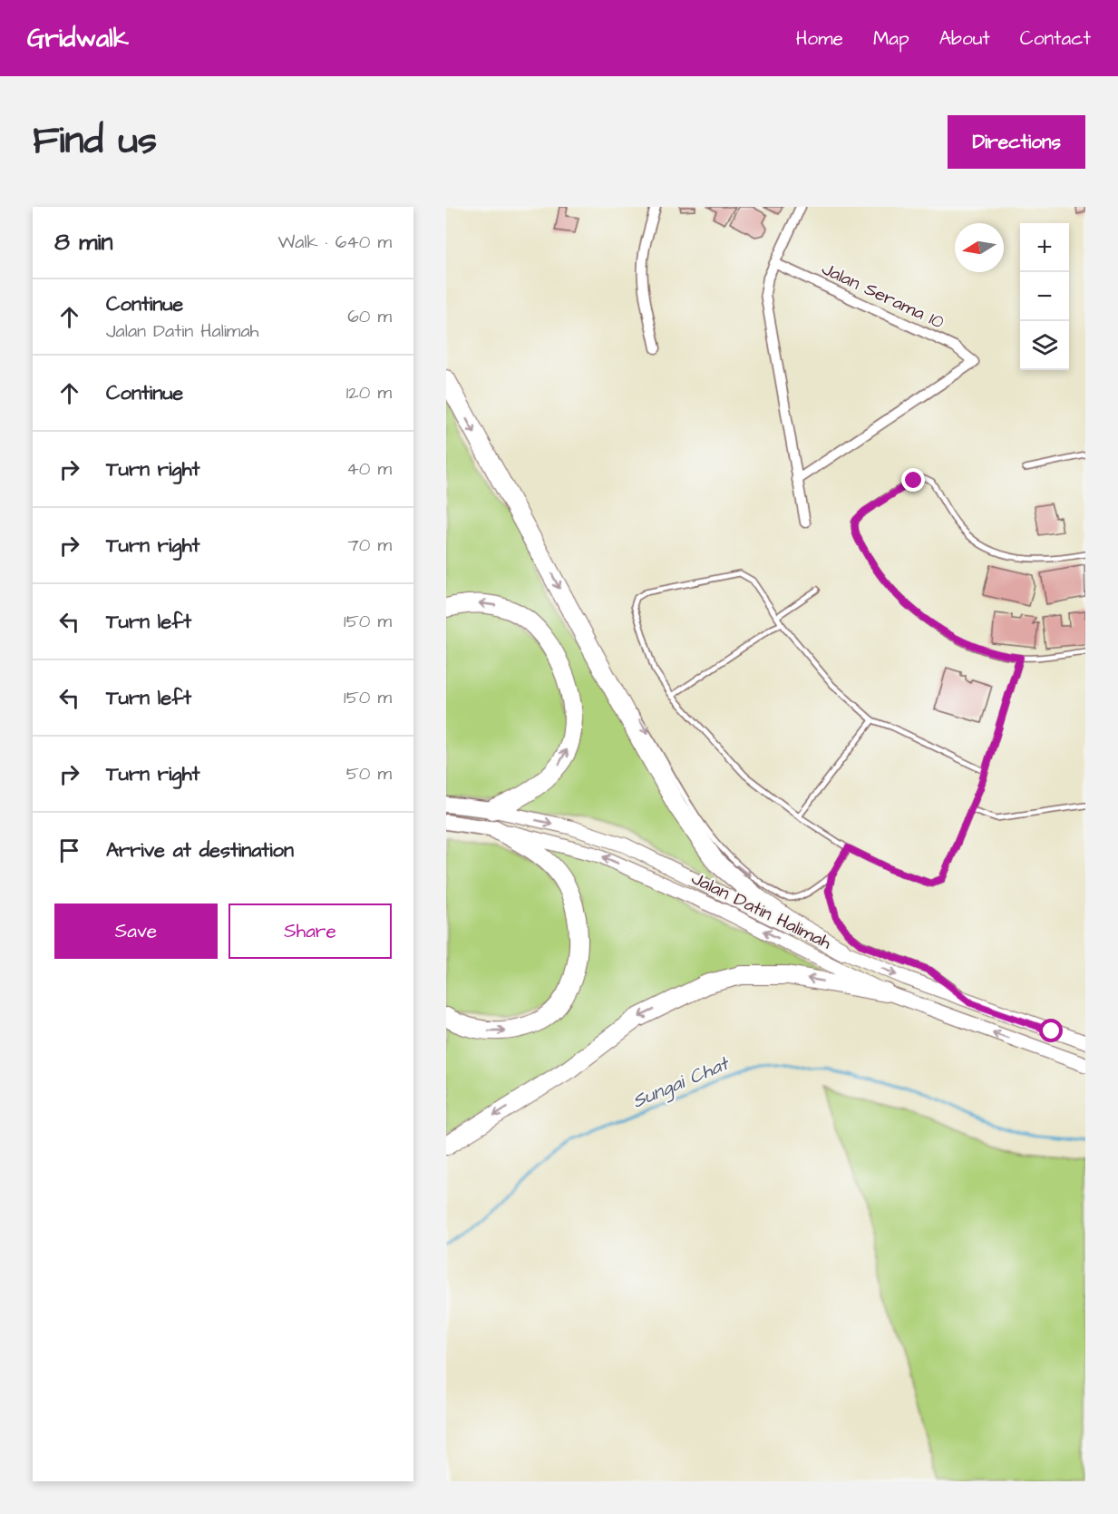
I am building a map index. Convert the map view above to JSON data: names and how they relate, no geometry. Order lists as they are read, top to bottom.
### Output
{
  "streets": {
    "main road": ["Jalan Datin Halimah"],
    "street": ["Jalan Serama 10"]
  },
  "water": ["Sungai Chat"],
  "north": "left",
  "page": {
    "header": "Gridwalk",
    "nav": [
      "Home",
      "Map",
      "About",
      "Contact"
    ],
    "title": "Find us",
    "buttons": [
      "Directions",
      ["Save", "Share"]
    ],
    "heading": ["8 min", "Walk · 640 m"],
    "map_buttons": ["+", "−"],
    "list": [
      ["Continue", "Jalan Datin Halimah", "60 m"],
      ["Continue", "120 m"],
      ["Turn right", "40 m"],
      ["Turn right", "70 m"],
      ["Turn left", "150 m"],
      ["Turn left", "150 m"],
      ["Turn right", "50 m"],
      "Arrive at destination"
    ]
  }
}
